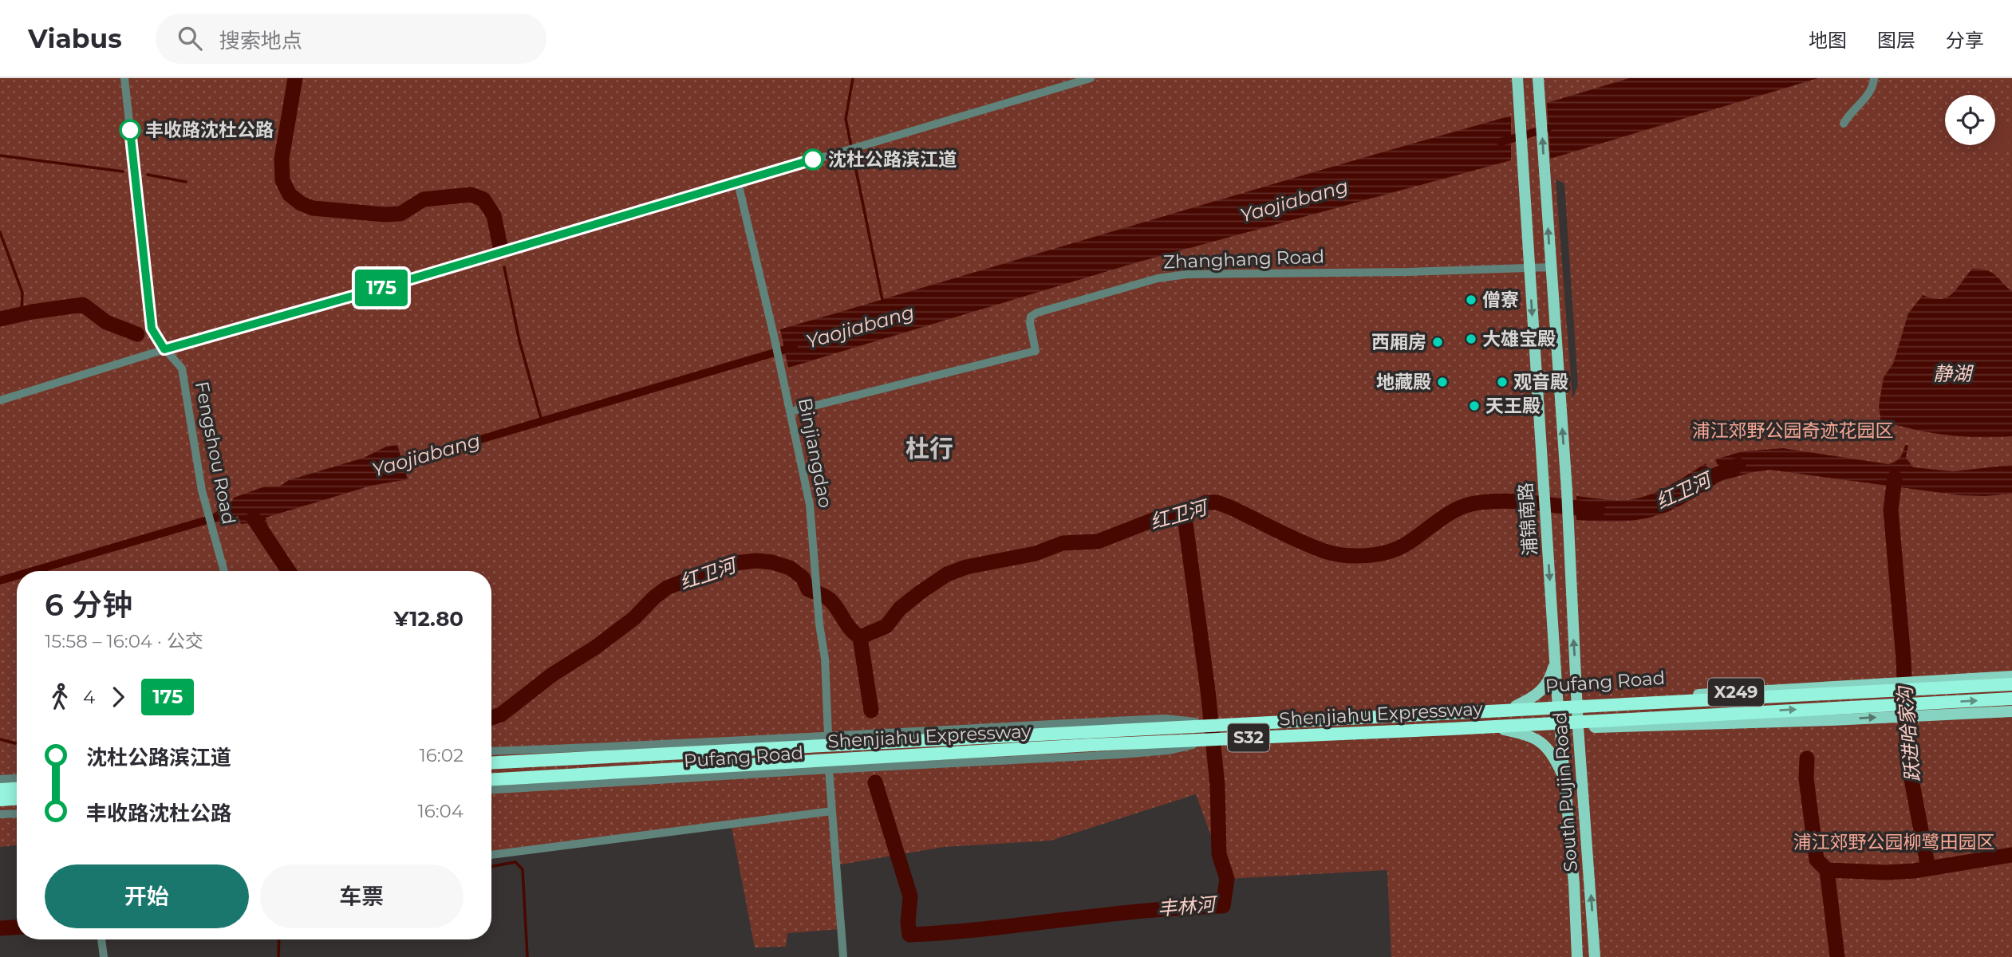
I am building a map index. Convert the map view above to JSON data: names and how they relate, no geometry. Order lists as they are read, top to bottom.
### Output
{
  "streets": {
    "highway": ["Shenjiahu Expressway", "S32"],
    "main road": [
      "浦锦南路",
      "Pufang Road",
      "X249",
      "South Pujin Road"
    ],
    "street": ["Zhanghang Road", "Fengshou Road", "Binjiangdao"]
  },
  "crossings": [
    ["Zhanghang Road", "Binjiangdao"],
    ["Zhanghang Road", "浦锦南路"],
    ["Zhanghang Road", "South Pujin Road"],
    ["Binjiangdao", "Pufang Road"],
    ["浦锦南路", "Pufang Road"],
    ["Pufang Road", "South Pujin Road"]
  ],
  "one_way": ["浦锦南路", "South Pujin Road"],
  "districts": ["杜行"],
  "water": [
    "Yaojiabang",
    "静湖",
    "红卫河",
    "跃进哈家沟",
    "丰林河"
  ],
  "parks": ["浦江郊野公园奇迹花园区", "浦江郊野公园柳鹭田园区"],
  "places": [
    "丰收路沈杜公路",
    "沈杜公路滨江道",
    "僧寮",
    "大雄宝殿",
    "西厢房",
    "地藏殿",
    "观音殿",
    "天王殿"
  ],
  "lines": ["bus line 175"],
  "page": {
    "header": "Viabus",
    "search": "搜索地点",
    "nav": ["地图", "图层", "分享"],
    "on_map": "175",
    "heading": ["6 分钟", "15:58 – 16:04 · 公交", "¥12.80"],
    "legs": ["4", "175"],
    "list": [
      {
        "name": "沈杜公路滨江道",
        "value": "16:02"
      },
      {
        "name": "丰收路沈杜公路",
        "value": "16:04"
      }
    ],
    "buttons": ["开始", "车票"]
  }
}
